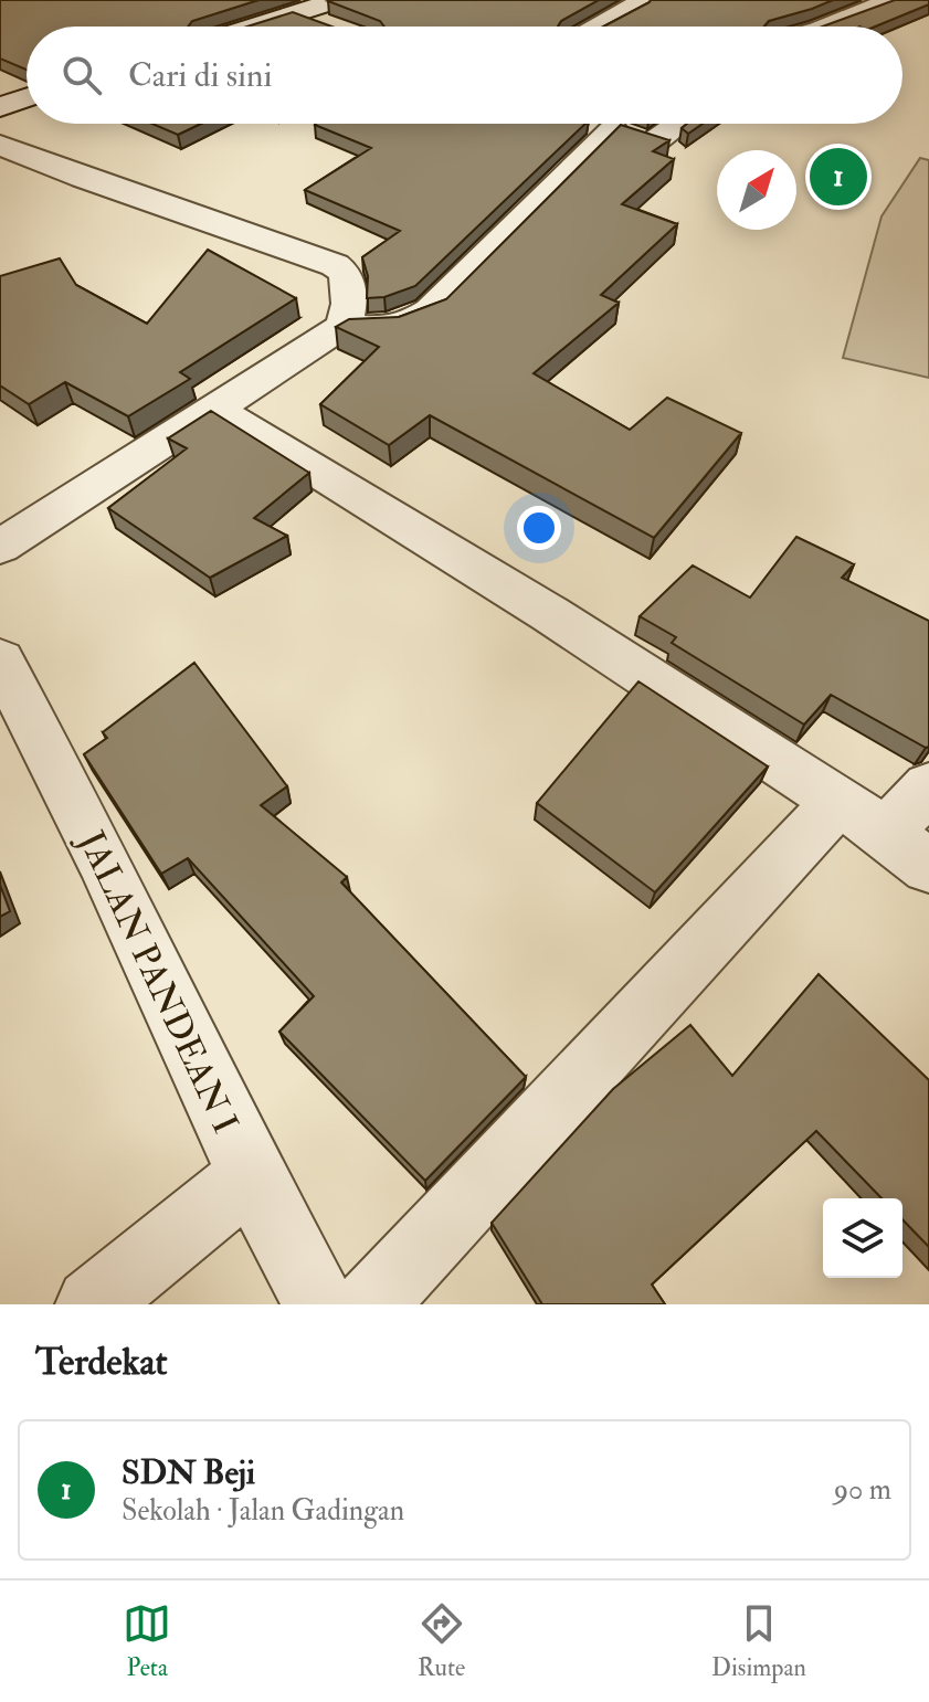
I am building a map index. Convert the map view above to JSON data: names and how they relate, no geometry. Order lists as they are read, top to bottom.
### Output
{
  "streets": {
    "street": ["JALAN PANDEAN I"]
  },
  "north": "top right",
  "page": {
    "search": "Cari di sini",
    "pins": "1",
    "heading": "Terdekat",
    "list": [
      {
        "mark": "1",
        "name": "SDN Beji",
        "note": "Sekolah · Jalan Gadingan",
        "value": "90 m"
      }
    ],
    "nav": ["Peta", "Rute", "Disimpan"]
  }
}
